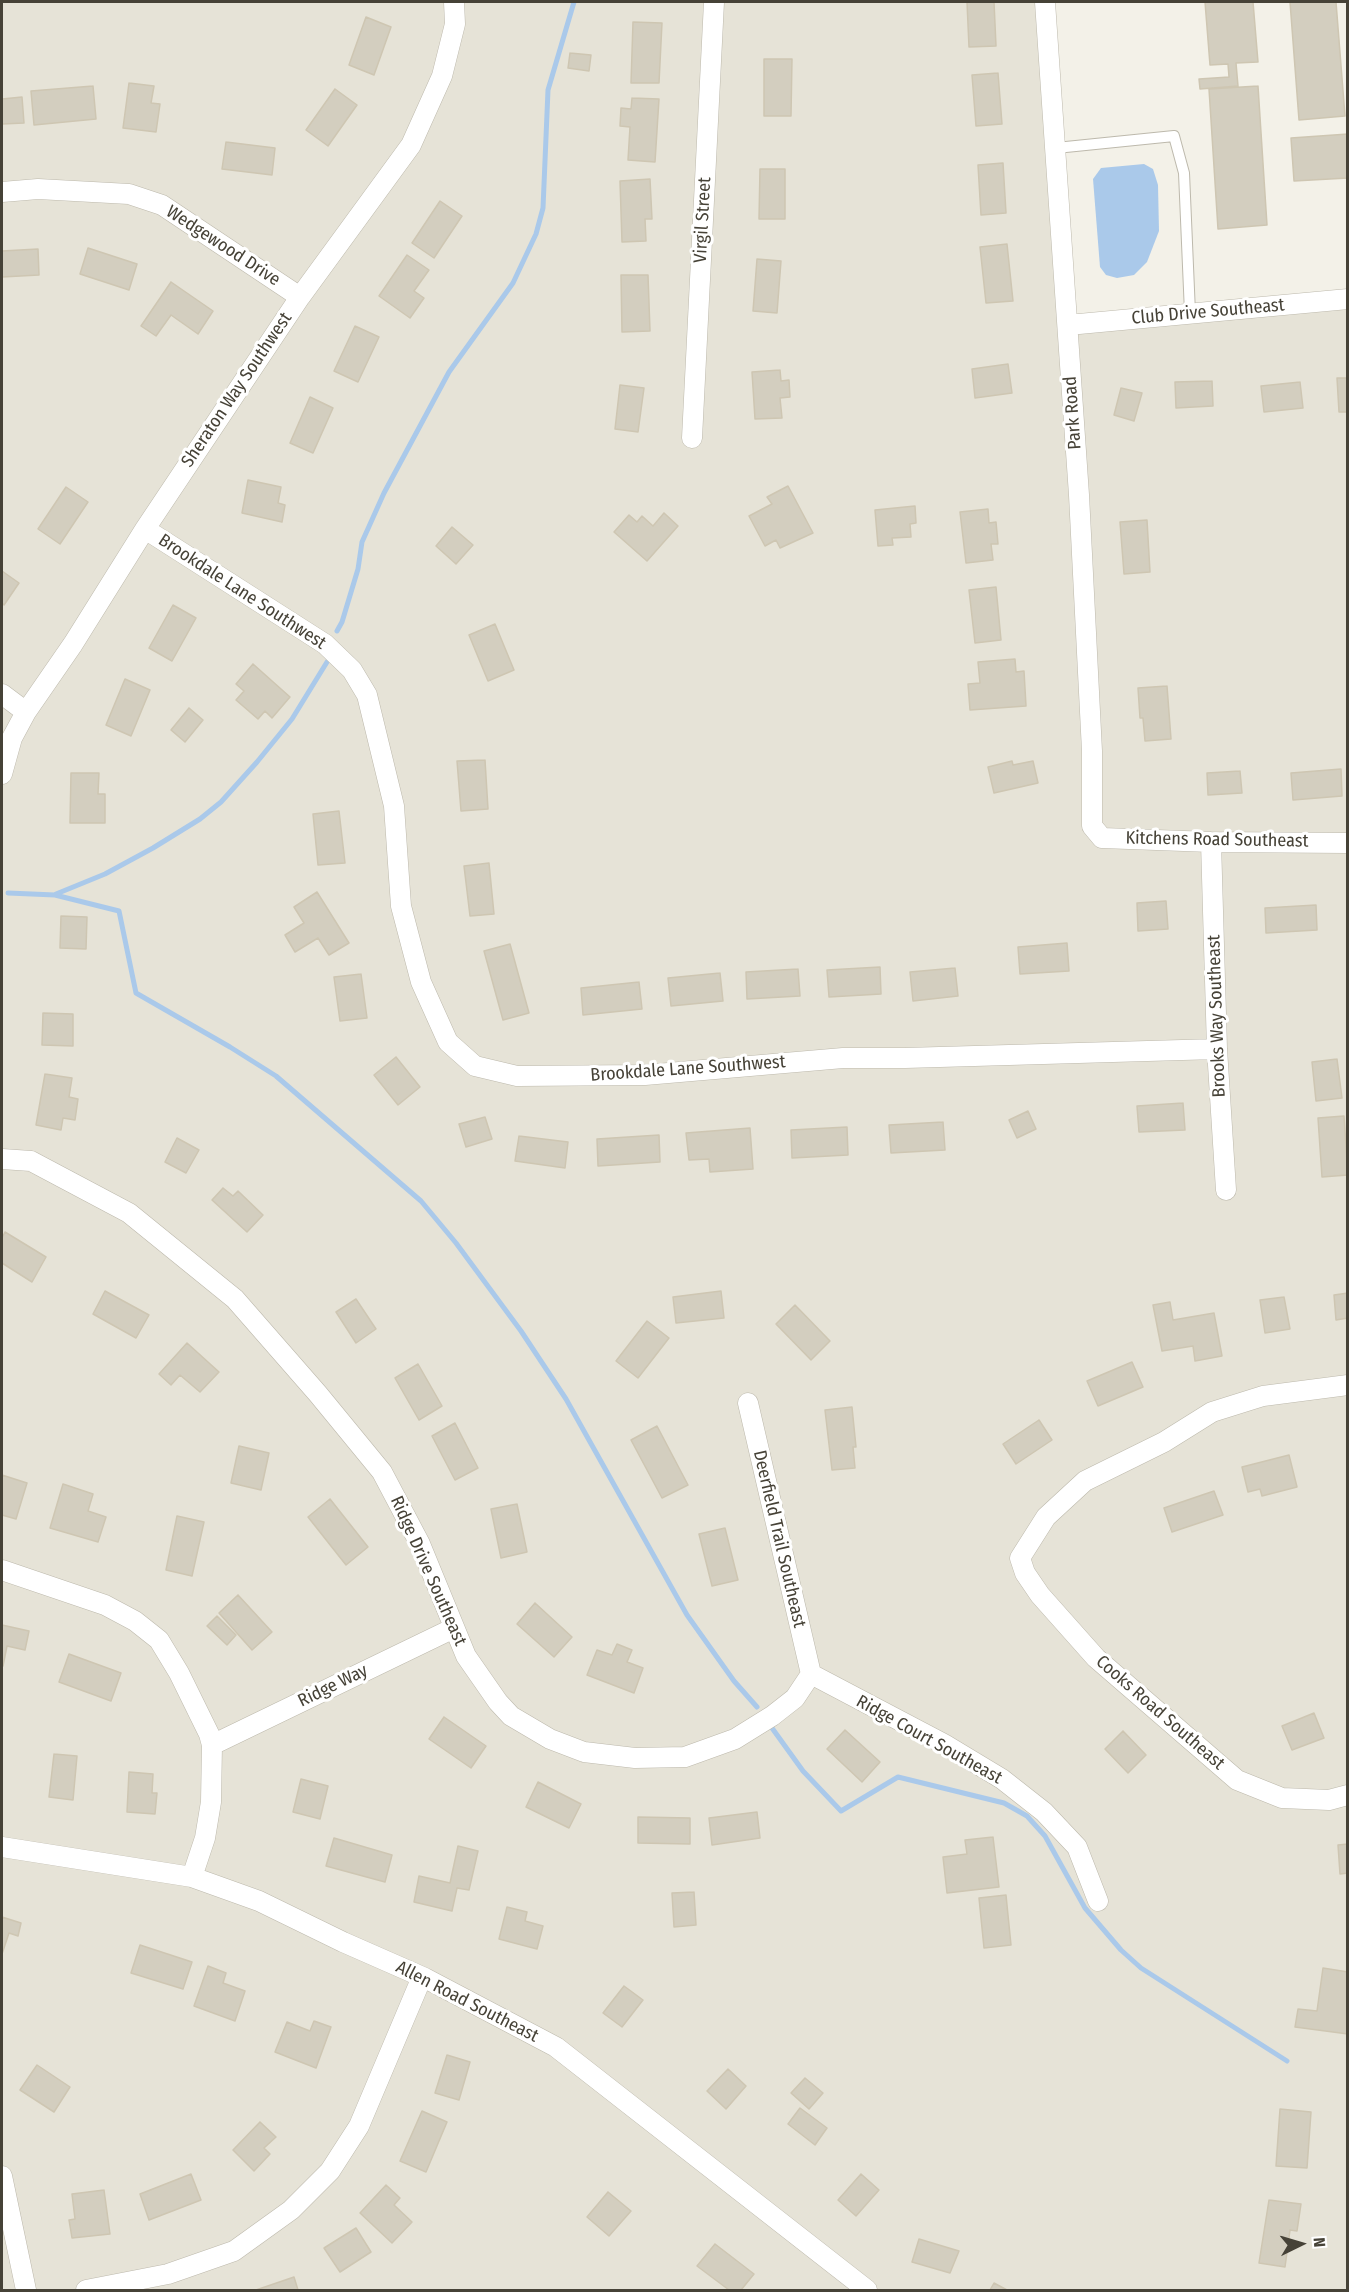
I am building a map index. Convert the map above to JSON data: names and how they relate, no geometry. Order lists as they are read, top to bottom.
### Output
{
  "streets": {
    "street": [
      "Virgil Street",
      "Wedgewood Drive",
      "Club Drive Southeast",
      "Sheraton Way Southwest",
      "Park Road",
      "Brookdale Lane Southwest",
      "Kitchens Road Southeast",
      "Brooks Way Southeast",
      "Deerfield Trail Southeast",
      "Ridge Drive Southeast",
      "Ridge Way",
      "Cooks Road Southeast",
      "Ridge Court Southeast",
      "Allen Road Southeast"
    ]
  },
  "crossings": [
    ["Wedgewood Drive", "Sheraton Way Southwest"],
    ["Club Drive Southeast", "Park Road"],
    ["Sheraton Way Southwest", "Brookdale Lane Southwest"],
    ["Park Road", "Kitchens Road Southeast"],
    ["Brookdale Lane Southwest", "Brooks Way Southeast"],
    ["Kitchens Road Southeast", "Brooks Way Southeast"],
    ["Deerfield Trail Southeast", "Ridge Drive Southeast"],
    ["Deerfield Trail Southeast", "Ridge Court Southeast"],
    ["Ridge Drive Southeast", "Ridge Way"],
    ["Ridge Drive Southeast", "Ridge Court Southeast"]
  ],
  "north": "right"
}
